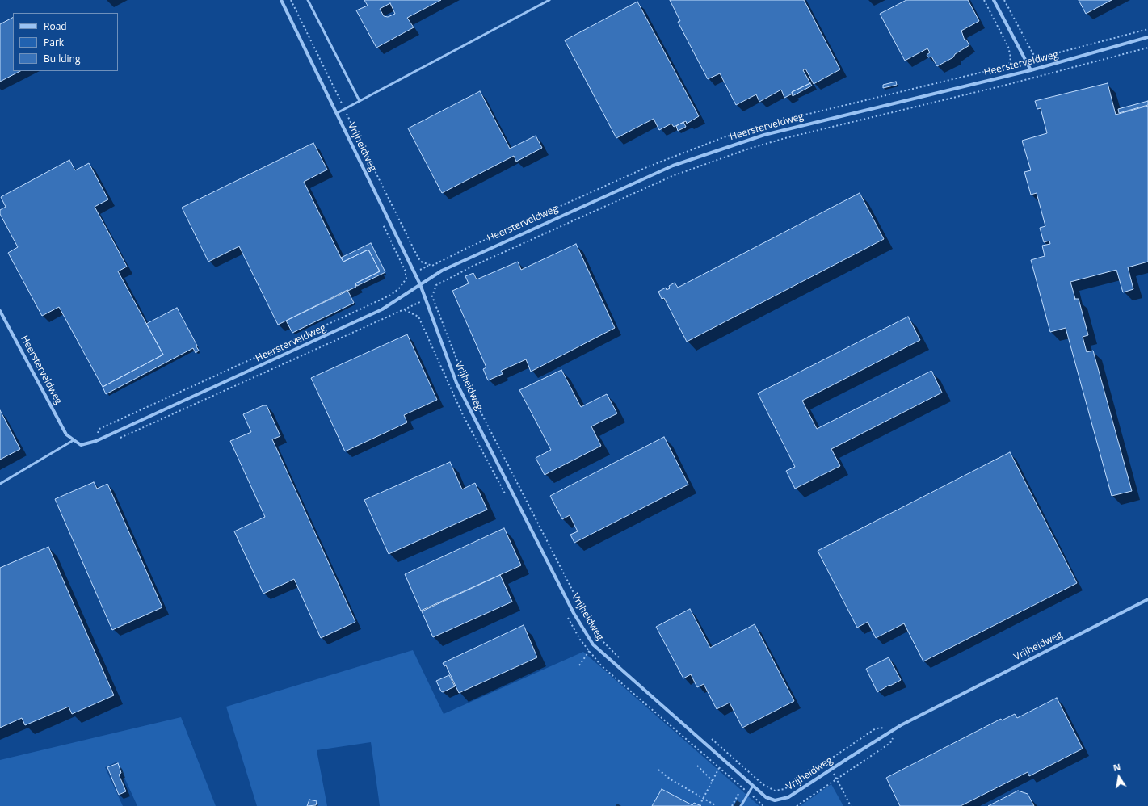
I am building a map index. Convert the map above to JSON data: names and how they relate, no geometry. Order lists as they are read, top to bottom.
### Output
{
  "streets": {
    "street": ["Heersterveldweg", "Vrijheidweg"]
  },
  "crossings": [
    ["Heersterveldweg", "Vrijheidweg"]
  ],
  "legend": ["Road", "Park", "Building"],
  "north": "top"
}
